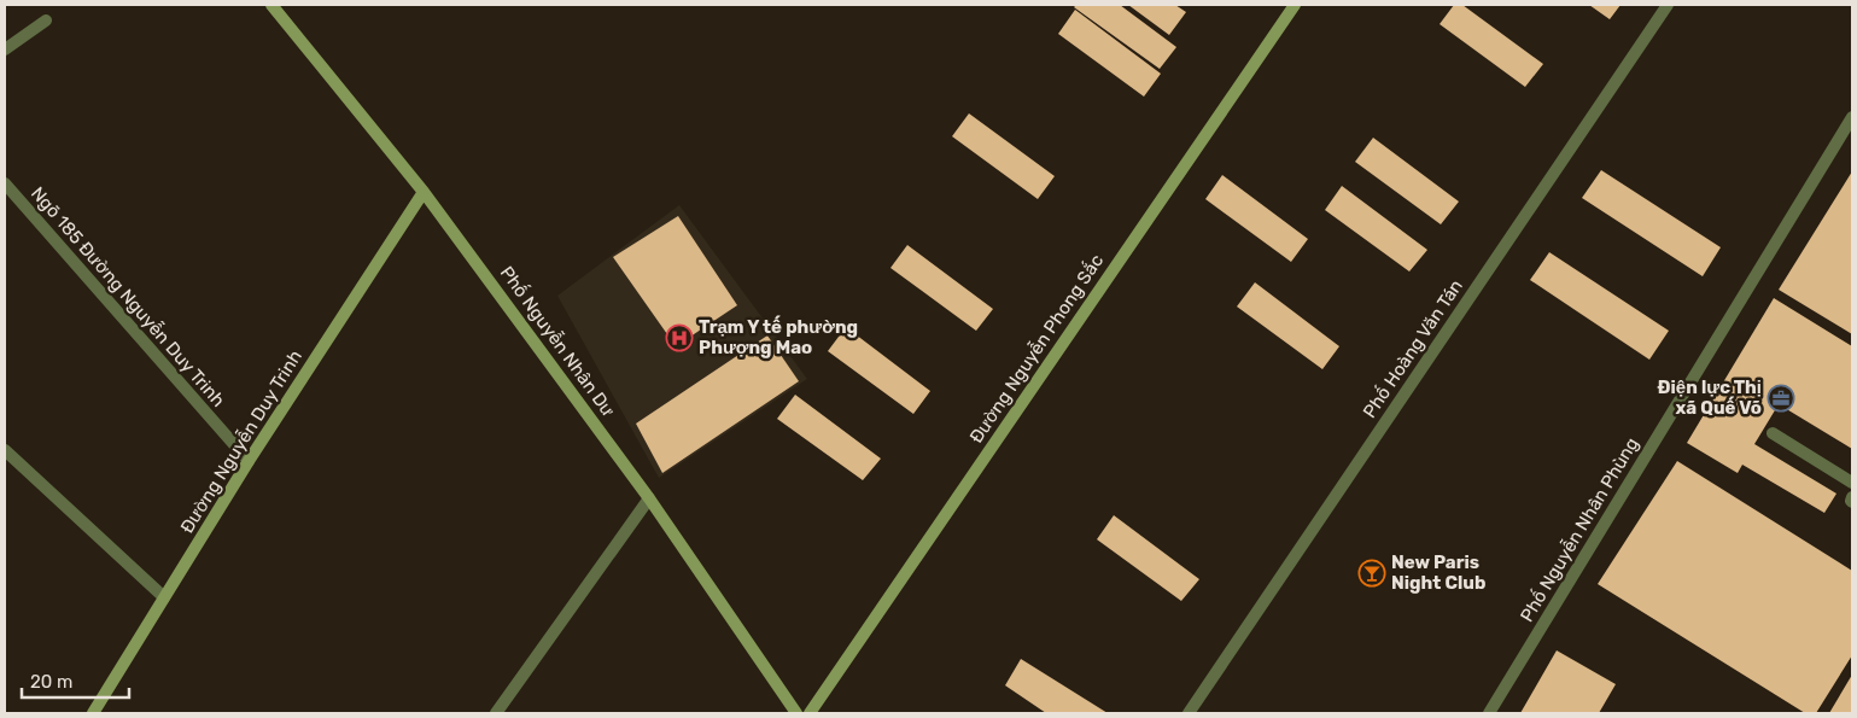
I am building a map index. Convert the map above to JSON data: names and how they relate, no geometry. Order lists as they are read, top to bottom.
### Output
{
  "streets": {
    "street": [
      "Ngõ 185 Đường Nguyễn Duy Trinh",
      "Phố Nguyễn Nhân Dư",
      "Đường Nguyễn Phong Sắc",
      "Phố Hoàng Văn Tán",
      "Đường Nguyễn Duy Trinh",
      "Phố Nguyễn Nhân Phùng"
    ]
  },
  "crossings": [
    ["Ngõ 185 Đường Nguyễn Duy Trinh", "Đường Nguyễn Duy Trinh"],
    ["Phố Nguyễn Nhân Dư", "Đường Nguyễn Duy Trinh"]
  ],
  "places": {
    "hospital": ["Trạm Y tế phường Phượng Mao"],
    "office": ["Điện lực Thị xã Quế Võ"],
    "bar": ["New Paris Night Club"]
  },
  "scale_bar": "20 m"
}
